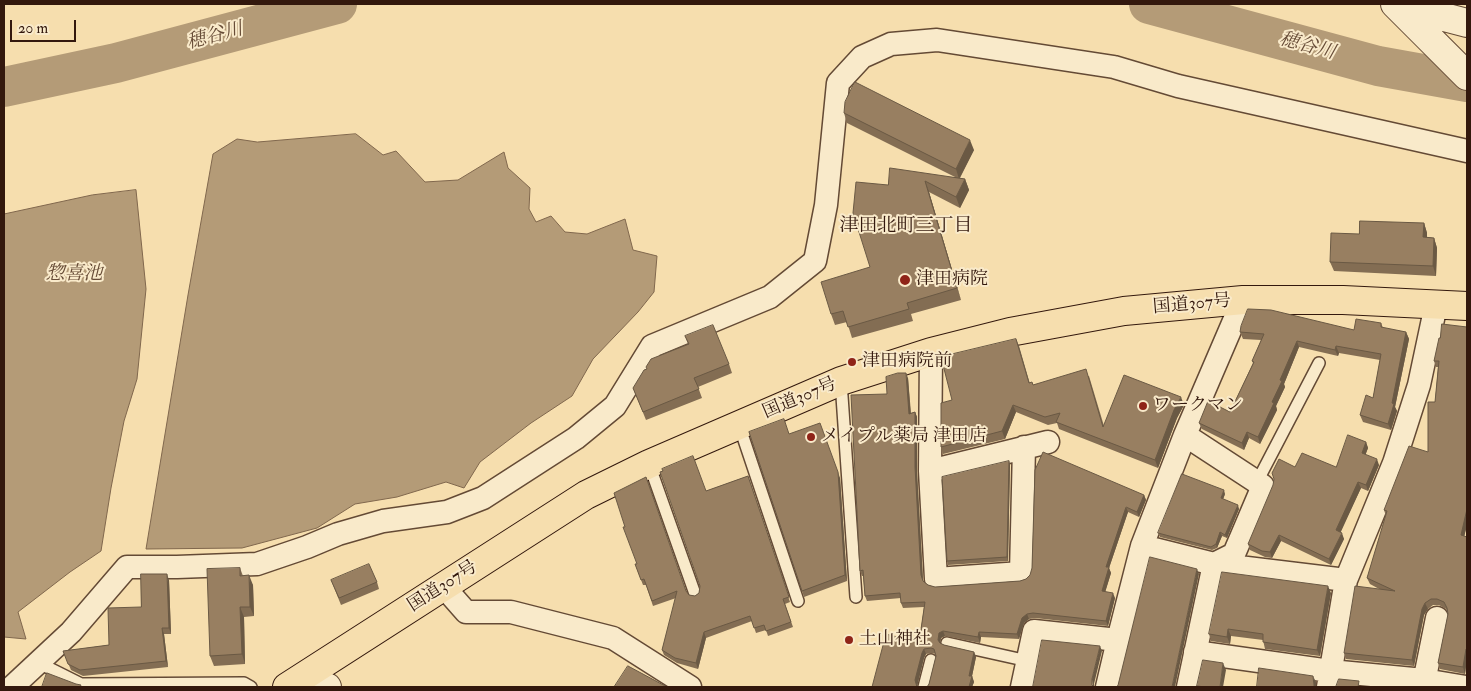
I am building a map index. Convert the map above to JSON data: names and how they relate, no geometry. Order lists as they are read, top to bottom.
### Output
{
  "streets": {
    "highway": ["国道307号"]
  },
  "districts": ["津田北町三丁目"],
  "water": ["穂谷川", "惣喜池"],
  "places": [
    "津田病院",
    "津田病院前",
    "ワークマン",
    "メイプル薬局 津田店",
    "土山神社"
  ],
  "scale_bar": "20 m"
}
